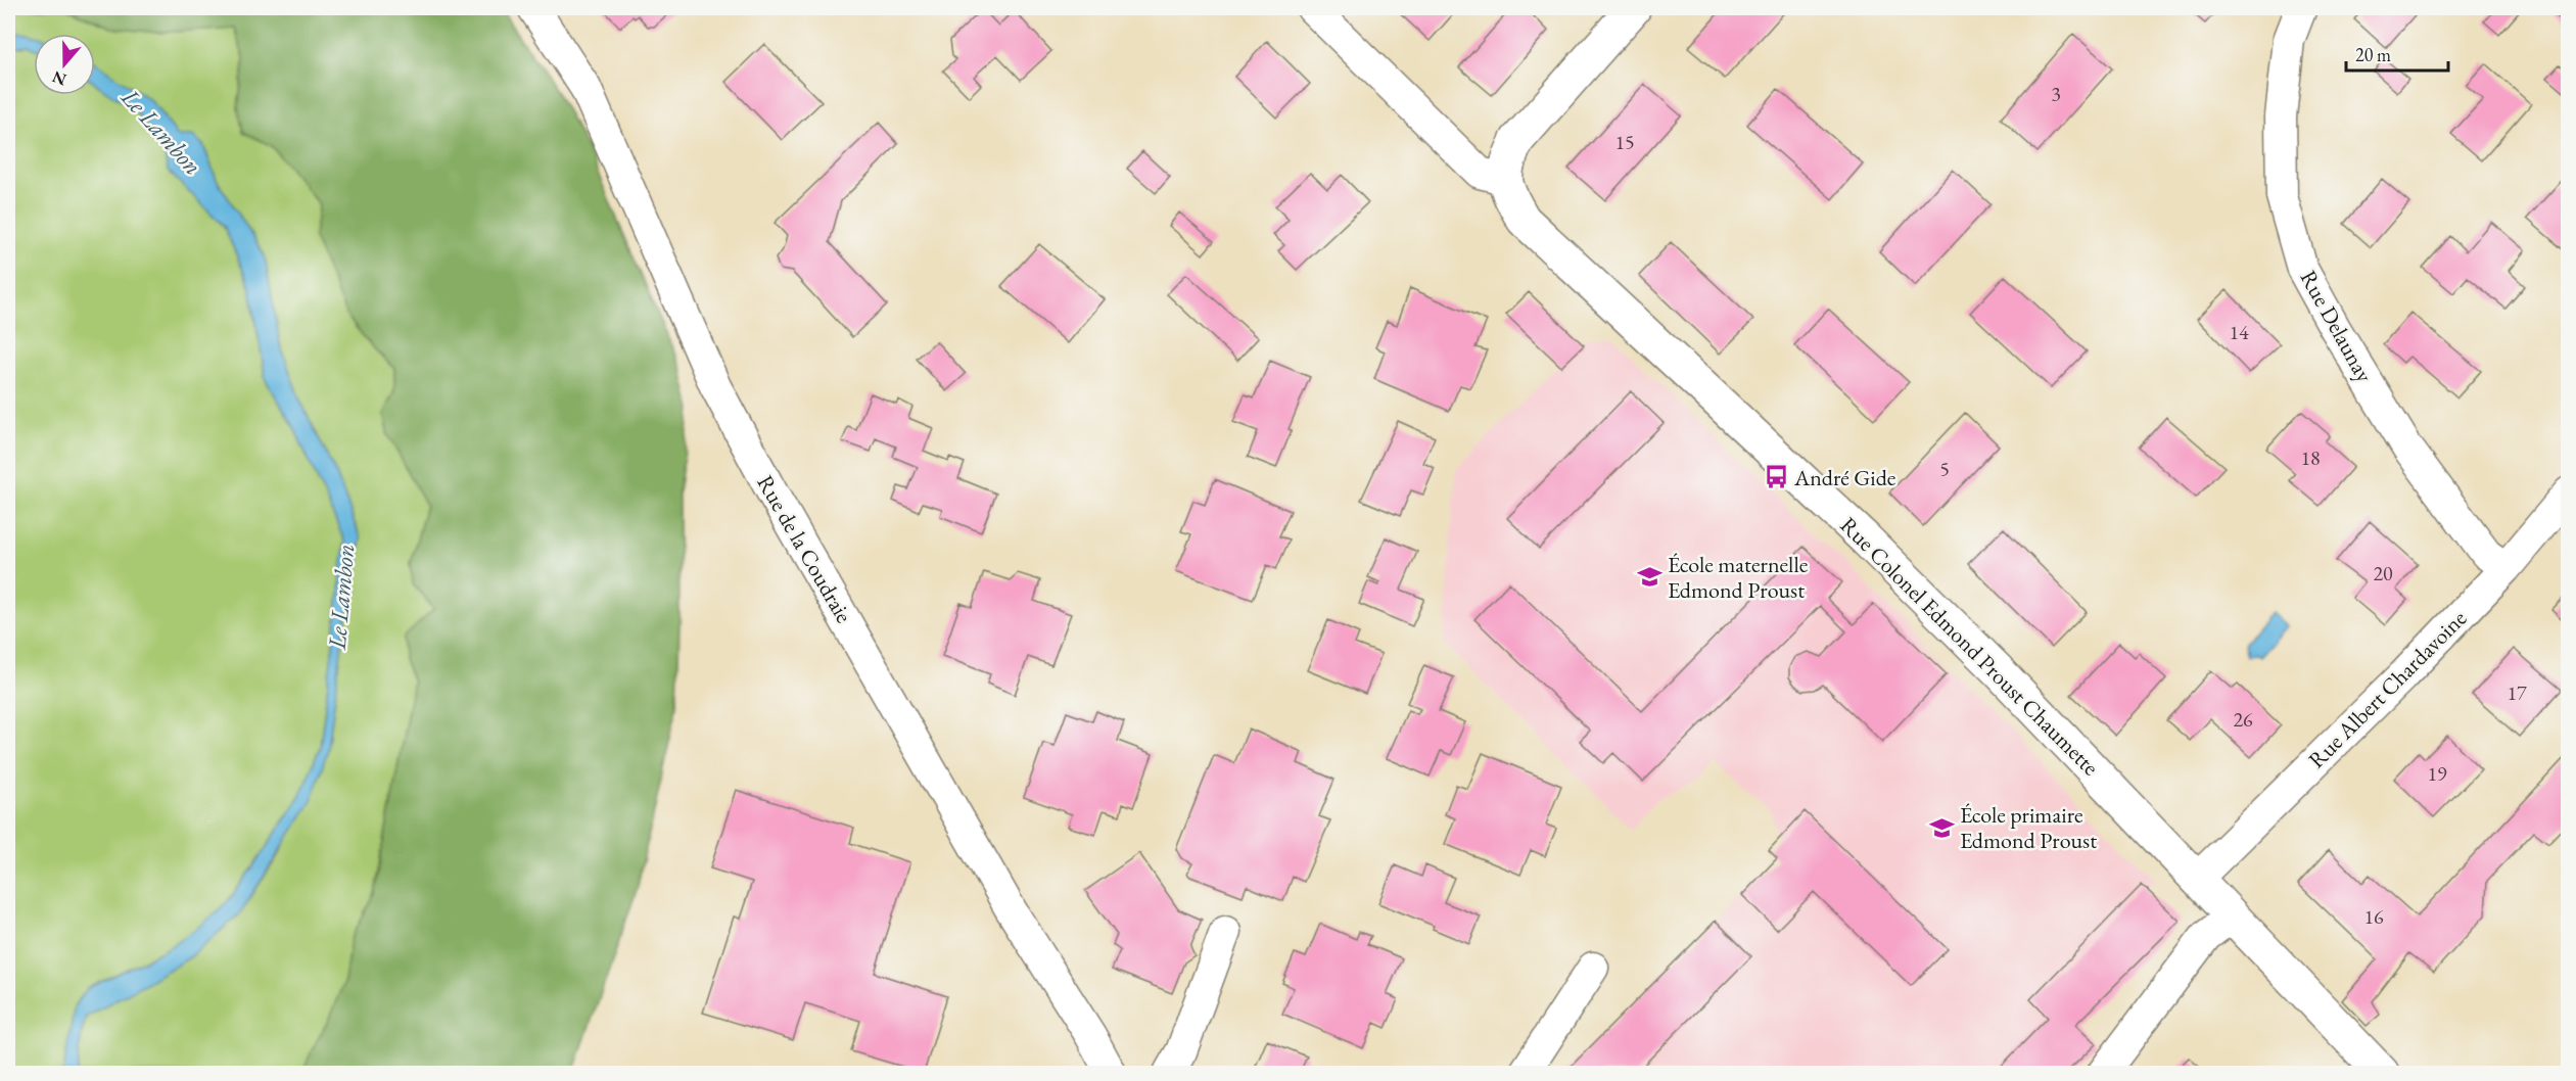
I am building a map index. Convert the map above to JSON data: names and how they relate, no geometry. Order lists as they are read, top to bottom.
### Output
{
  "streets": {
    "street": [
      "Rue Delaunay",
      "Rue de la Coudraie",
      "Rue Colonel Edmond Proust Chaumette",
      "Rue Albert Chardavoine"
    ]
  },
  "crossings": [
    ["Rue Delaunay", "Rue Albert Chardavoine"],
    ["Rue Colonel Edmond Proust Chaumette", "Rue Albert Chardavoine"]
  ],
  "water": ["Le Lambon"],
  "places": {
    "bus stop": ["André Gide"],
    "school or university": ["École maternelle Edmond Proust", "École primaire Edmond Proust"]
  },
  "house_numbers": [
    "3",
    "15",
    "14",
    "18",
    "5",
    "20",
    "17",
    "26",
    "19",
    "16"
  ],
  "scale_bar": "20 m",
  "north": "bottom"
}
